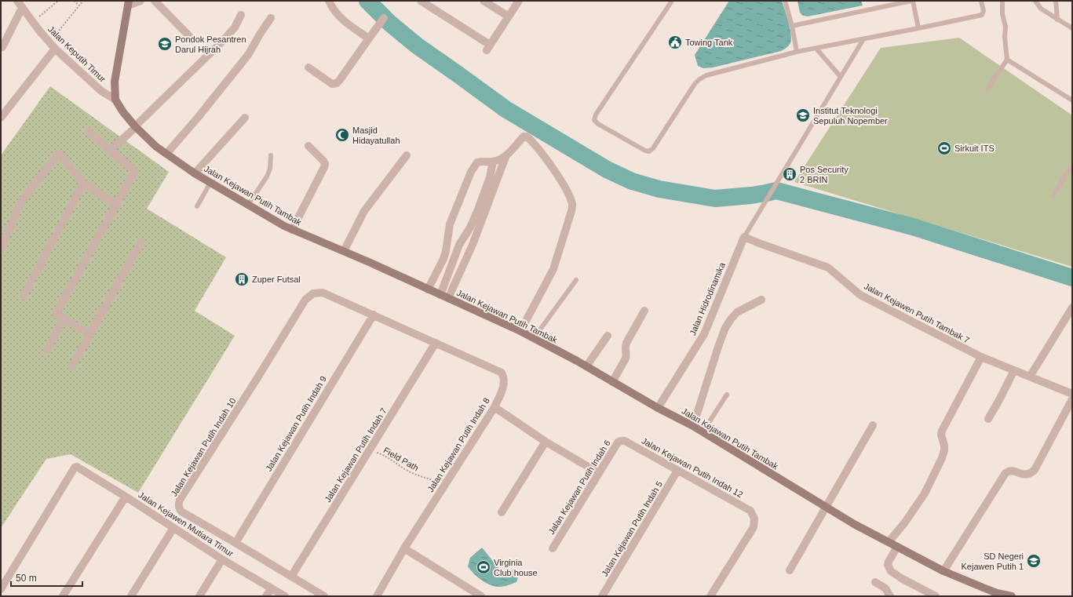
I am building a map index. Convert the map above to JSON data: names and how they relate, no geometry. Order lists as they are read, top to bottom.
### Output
{
  "streets": {
    "street": [
      "Jalan Keputih Timur",
      "Jalan Kejawan Putih Tambak",
      "Jalan Hidrodinamika",
      "Jalan Kejawen Putih Tambak 7",
      "Jalan Kejawan Putih Indah 9",
      "Jalan Kejawan Putih Indah 8",
      "Jalan Kejawan Putih Indah 10",
      "Jalan Kejawan Putih Indah 7",
      "Jalan Kejawan Putih Indah 12",
      "Jalan Kejawan Putih Indah 6",
      "Jalan Kejawen Mutiara Timur",
      "Jalan Kejawan Putih Indah 5"
    ],
    "path": ["Field Path"]
  },
  "crossings": [
    ["Jalan Keputih Timur", "Jalan Kejawan Putih Tambak"],
    ["Jalan Kejawan Putih Tambak", "Jalan Hidrodinamika"],
    ["Jalan Hidrodinamika", "Jalan Kejawen Putih Tambak 7"],
    ["Jalan Kejawan Putih Indah 9", "Jalan Kejawan Putih Indah 8"],
    ["Jalan Kejawan Putih Indah 9", "Jalan Kejawan Putih Indah 10"],
    ["Jalan Kejawan Putih Indah 8", "Jalan Kejawan Putih Indah 10"],
    ["Jalan Kejawan Putih Indah 8", "Jalan Kejawan Putih Indah 7"],
    ["Jalan Kejawan Putih Indah 8", "Field Path"],
    ["Jalan Kejawan Putih Indah 10", "Jalan Kejawan Putih Indah 7"],
    ["Jalan Kejawan Putih Indah 7", "Field Path"],
    ["Jalan Kejawan Putih Indah 12", "Jalan Kejawan Putih Indah 6"],
    ["Jalan Kejawan Putih Indah 12", "Jalan Kejawan Putih Indah 5"]
  ],
  "places": {
    "public building": ["Towing Tank"],
    "school or university": ["Pondok Pesantren Darul Hijrah", "Institut Teknologi Sepuluh Nopember", "SD Negeri Kejawen Putih 1"],
    "mosque": ["Masjid Hidayatullah"],
    "sports": ["Sirkuit ITS", "Virginia Club house"],
    "building": ["Pos Security 2 BRIN", "Zuper Futsal"]
  },
  "scale_bar": "50 m"
}
